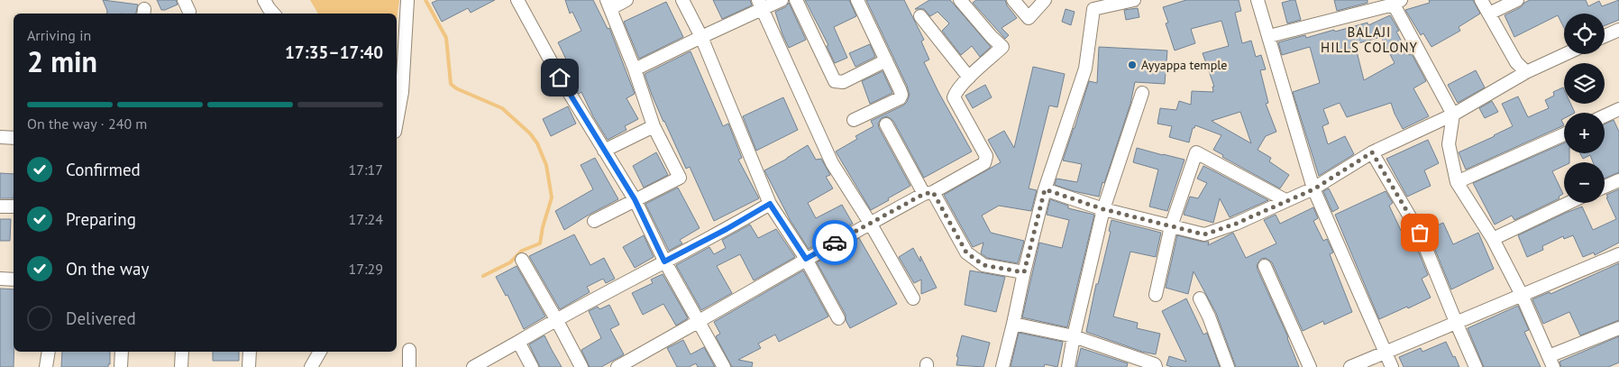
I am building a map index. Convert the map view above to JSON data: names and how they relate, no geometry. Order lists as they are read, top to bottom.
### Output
{
  "districts": ["BALAJI HILLS COLONY"],
  "places": ["Ayyappa temple"],
  "page": {
    "map_buttons": ["+", "−"],
    "heading": ["2 min", "Arriving in", "17:35–17:40"],
    "bar": "On the way · 240 m",
    "list": [
      ["Confirmed", "17:17"],
      ["Preparing", "17:24"],
      ["On the way", "17:29"],
      "Delivered"
    ]
  }
}
